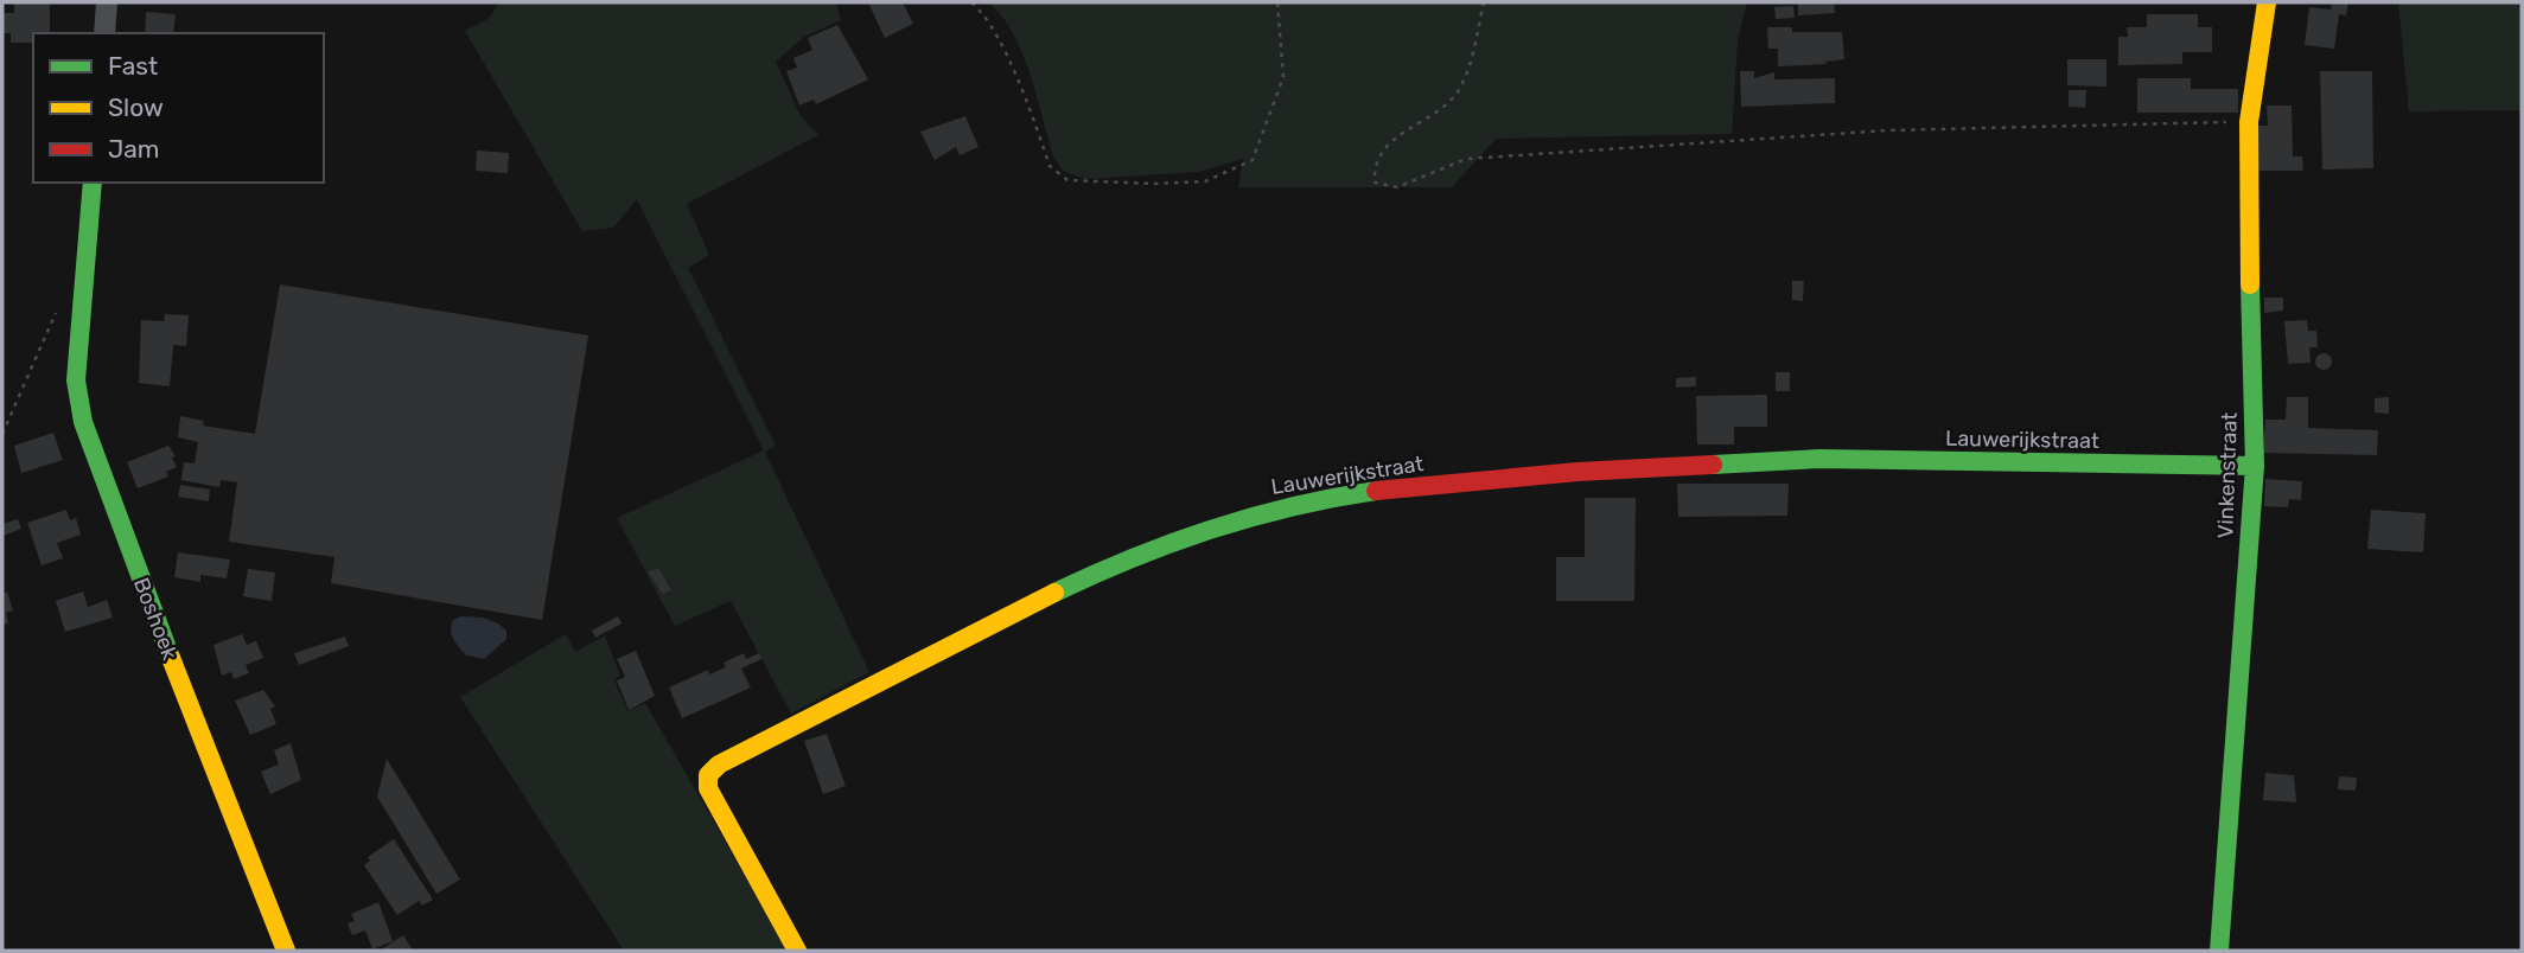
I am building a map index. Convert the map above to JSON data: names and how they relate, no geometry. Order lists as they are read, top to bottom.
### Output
{
  "streets": {
    "street": ["Lauwerijkstraat", "Vinkenstraat", "Boshoek"]
  },
  "crossings": [
    ["Lauwerijkstraat", "Vinkenstraat"]
  ],
  "legend": ["Fast", "Slow", "Jam"]
}
